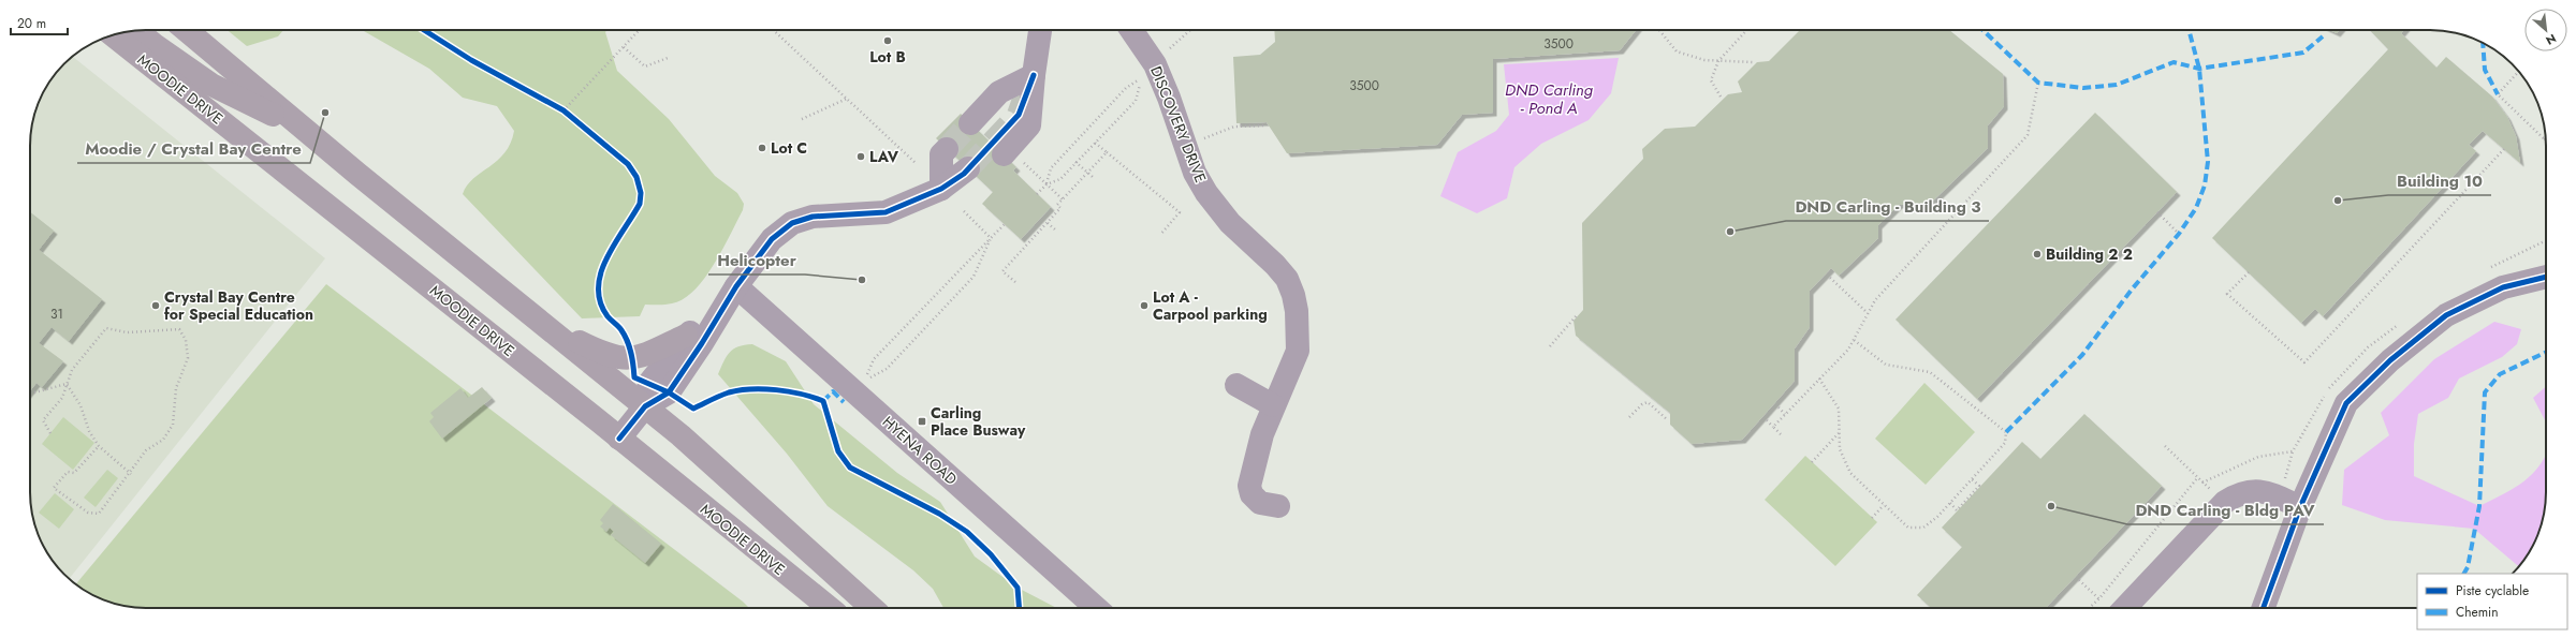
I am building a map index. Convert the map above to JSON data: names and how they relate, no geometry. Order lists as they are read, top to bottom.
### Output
{
  "streets": {
    "main road": ["MOODIE DRIVE"],
    "street": ["DISCOVERY DRIVE", "HYENA ROAD"]
  },
  "water": ["DND Carling - Pond A"],
  "places": {
    "other": [
      "Lot B",
      "Moodie / Crystal Bay Centre",
      "Lot C",
      "LAV",
      "Building 10",
      "DND Carling - Building 3",
      "Building 2 2",
      "Helicopter",
      "Crystal Bay Centre for Special Education",
      "Lot A - Carpool parking",
      "DND Carling - Bldg PAV"
    ],
    "transit": ["Carling Place Busway"]
  },
  "house_numbers": ["3500", "3500", "31"],
  "legend": ["Piste cyclable", "Chemin"],
  "scale_bar": "20 m",
  "north": "bottom right"
}
